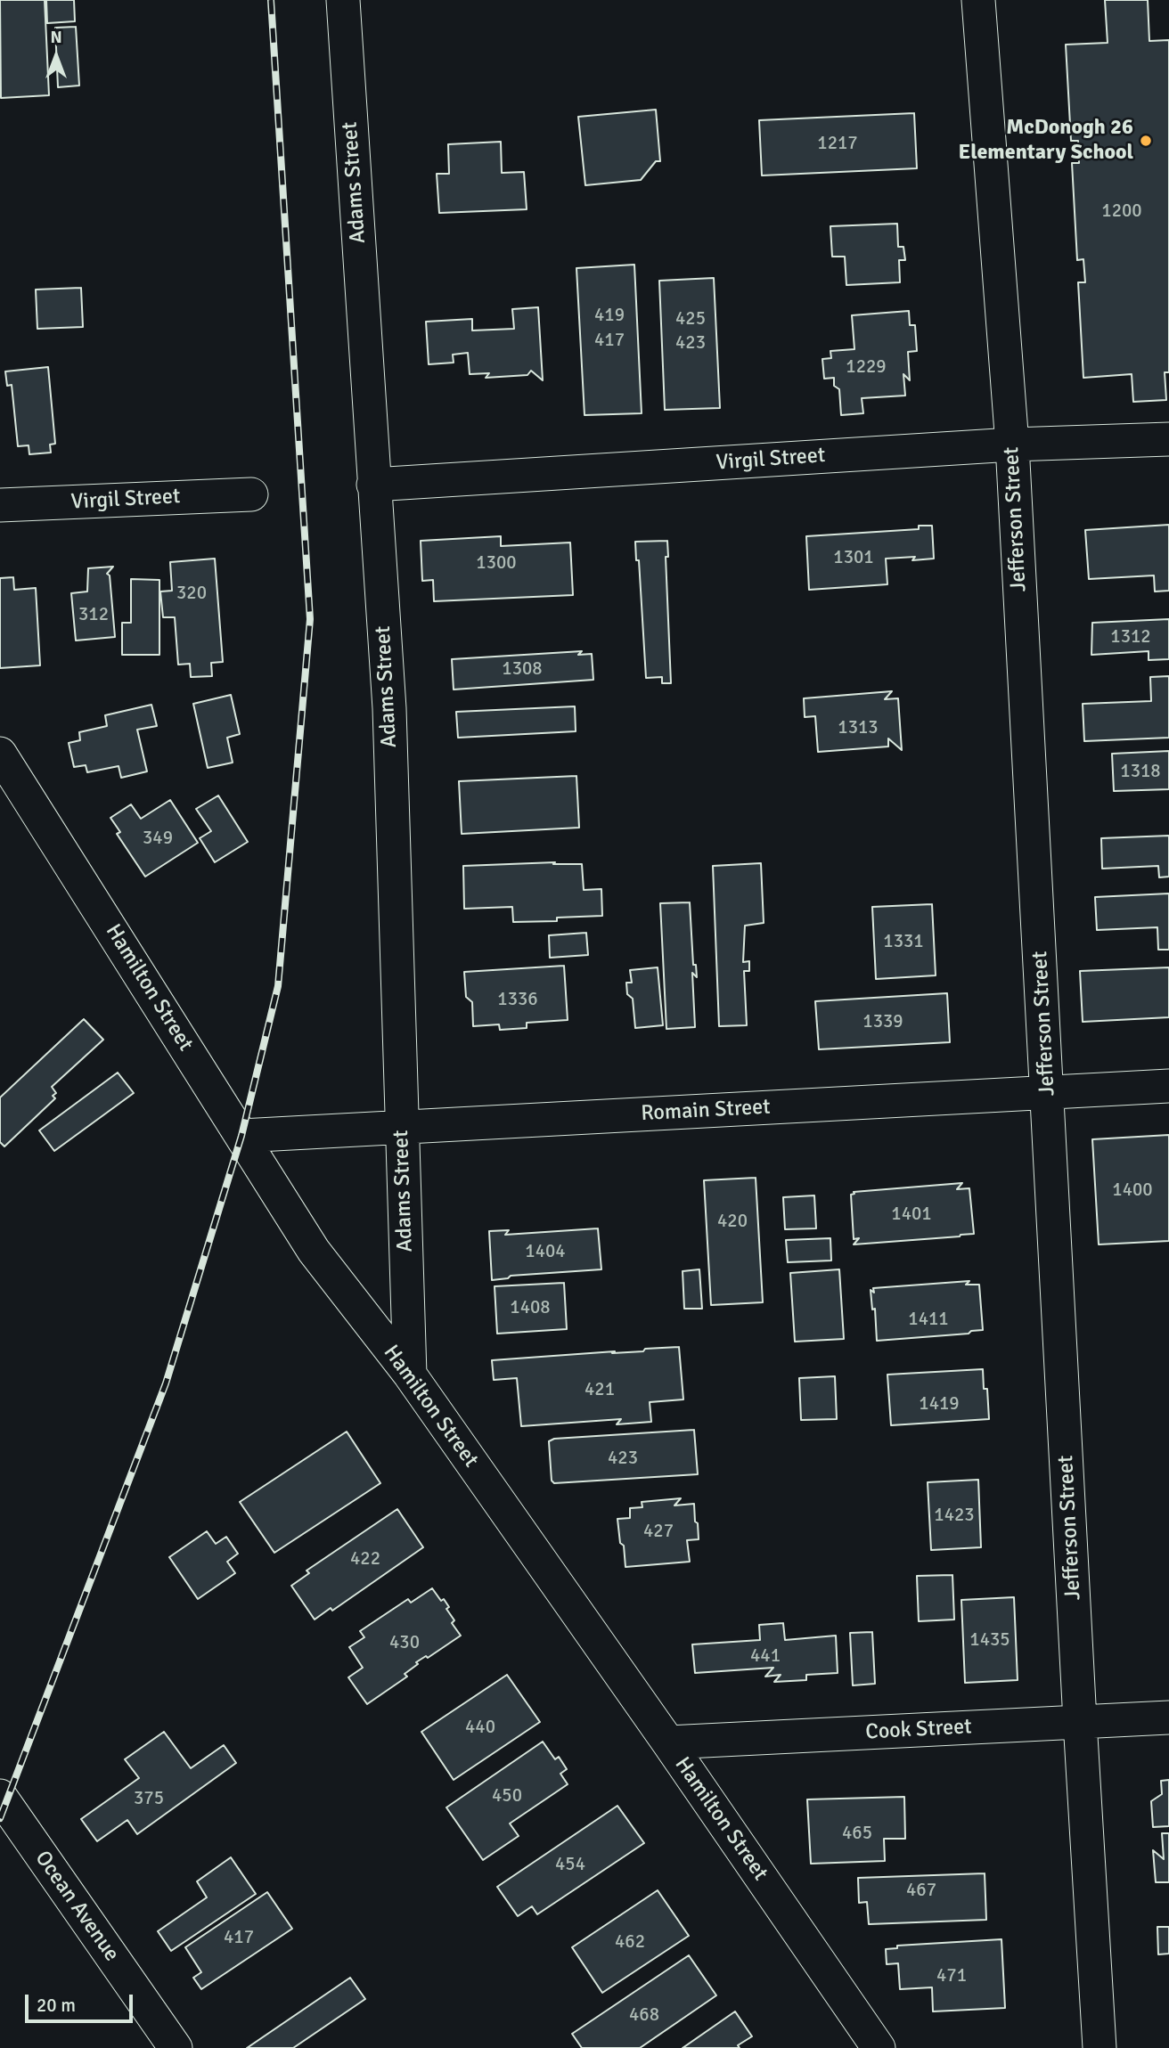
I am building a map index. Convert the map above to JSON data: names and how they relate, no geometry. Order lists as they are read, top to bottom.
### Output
{
  "streets": {
    "street": [
      "Adams Street",
      "Virgil Street",
      "Jefferson Street",
      "Hamilton Street",
      "Romain Street",
      "Cook Street",
      "Ocean Avenue"
    ]
  },
  "crossings": [
    ["Adams Street", "Virgil Street"],
    ["Adams Street", "Hamilton Street"],
    ["Adams Street", "Romain Street"],
    ["Virgil Street", "Jefferson Street"],
    ["Jefferson Street", "Romain Street"],
    ["Jefferson Street", "Cook Street"],
    ["Hamilton Street", "Romain Street"],
    ["Hamilton Street", "Cook Street"]
  ],
  "places": ["McDonogh 26 Elementary School"],
  "house_numbers": [
    "1217",
    "1200",
    "419",
    "425",
    "417",
    "423",
    "1229",
    "1301",
    "1300",
    "320",
    "312",
    "1312",
    "1308",
    "1313",
    "1318",
    "349",
    "1331",
    "1336",
    "1339",
    "1400",
    "1401",
    "420",
    "1404",
    "1408",
    "1411",
    "421",
    "1419",
    "423",
    "1423",
    "427",
    "422",
    "1435",
    "430",
    "441",
    "440",
    "450",
    "375",
    "465",
    "454",
    "467",
    "417",
    "462",
    "471",
    "468"
  ],
  "scale_bar": "20 m",
  "north": "top"
}
